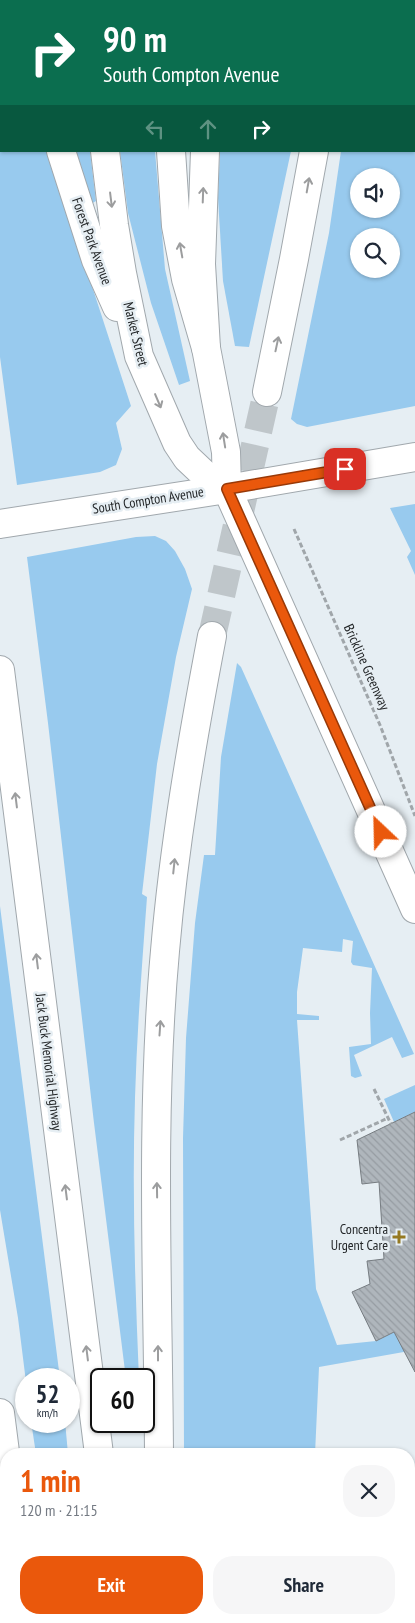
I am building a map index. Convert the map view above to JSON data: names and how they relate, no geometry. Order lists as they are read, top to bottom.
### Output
{
  "streets": {
    "main road": [
      "Forest Park Avenue",
      "Market Street",
      "South Compton Avenue",
      "Jack Buck Memorial Highway"
    ],
    "path": ["Brickline Greenway"]
  },
  "crossings": [
    ["Forest Park Avenue", "Market Street"],
    ["Market Street", "South Compton Avenue"]
  ],
  "places": {
    "health": ["Concentra Urgent Care"]
  },
  "page": {
    "turn": ["90 m", "South Compton Avenue"],
    "speed": "52 km/h",
    "limit": "60",
    "heading": ["1 min", "120 m · 21:15"],
    "buttons": ["Exit", "Share"]
  }
}
